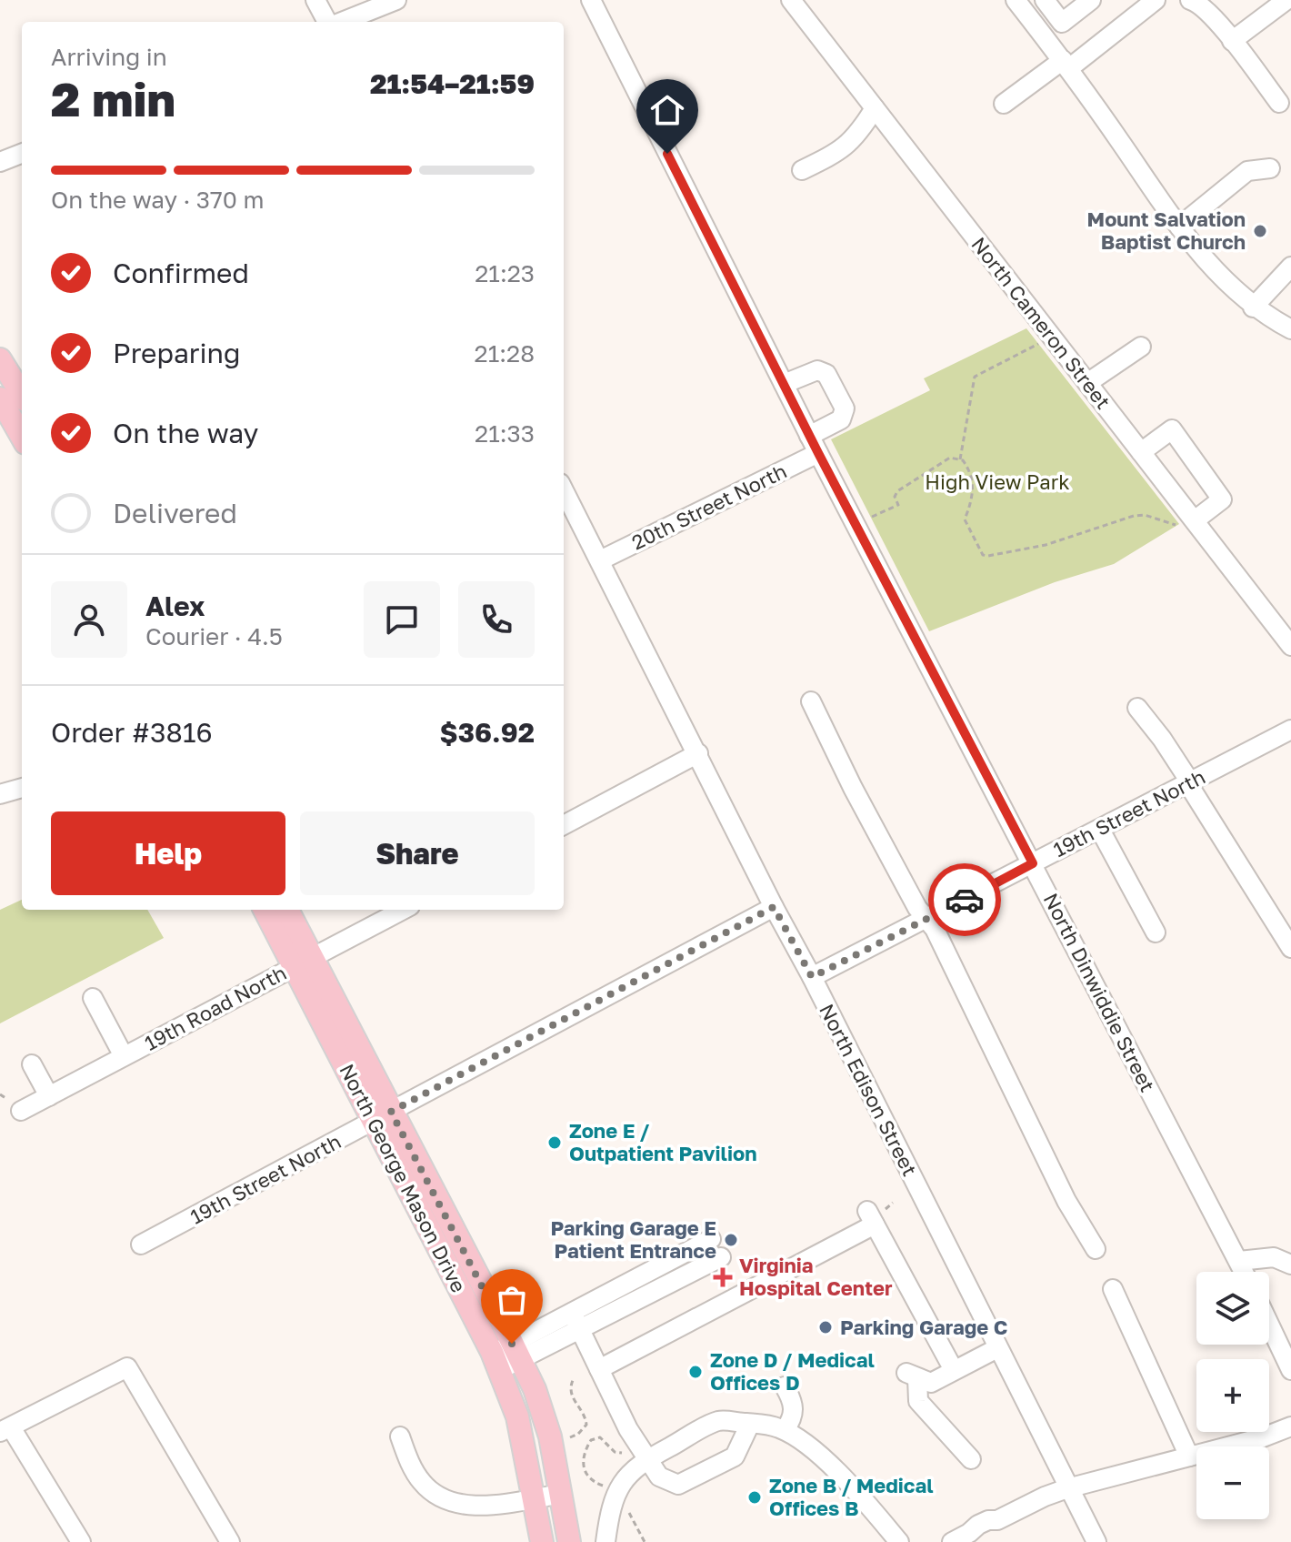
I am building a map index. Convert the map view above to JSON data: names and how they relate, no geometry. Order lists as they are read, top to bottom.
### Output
{
  "streets": {
    "main road": ["North George Mason Drive"],
    "street": [
      "North Cameron Street",
      "20th Street North",
      "19th Street North",
      "North Dinwiddie Street",
      "19th Road North",
      "North Edison Street"
    ]
  },
  "crossings": [
    ["20th Street North", "North Dinwiddie Street"],
    ["20th Street North", "North Edison Street"],
    ["19th Street North", "North Dinwiddie Street"],
    ["19th Street North", "North Edison Street"],
    ["19th Street North", "North George Mason Drive"],
    ["19th Road North", "North George Mason Drive"]
  ],
  "parks": ["High View Park"],
  "places": {
    "other": [
      "Mount Salvation Baptist Church",
      "Zone E / Outpatient Pavilion",
      "Parking Garage E Patient Entrance",
      "Parking Garage C",
      "Zone D / Medical Offices D",
      "Zone B / Medical Offices B"
    ],
    "health": ["Virginia Hospital Center"]
  },
  "page": {
    "heading": ["2 min", "Arriving in", "21:54–21:59"],
    "panel": [
      "Alex",
      "Courier · 4.5",
      "Order #3816",
      "$36.92"
    ],
    "bar": "On the way · 370 m",
    "list": [
      ["Confirmed", "21:23"],
      ["Preparing", "21:28"],
      ["On the way", "21:33"],
      "Delivered"
    ],
    "buttons": ["Help", "Share"],
    "map_buttons": ["+", "−"]
  }
}
